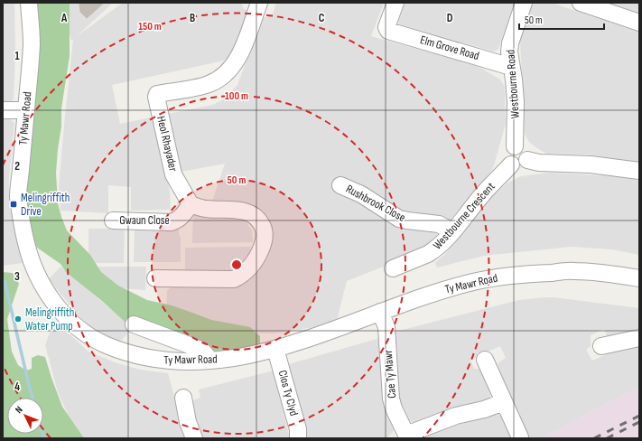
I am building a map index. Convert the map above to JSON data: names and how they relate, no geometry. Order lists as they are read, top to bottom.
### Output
{
  "streets": {
    "street": [
      "Elm Grove Road",
      "Westbourne Road",
      "Ty Mawr Road",
      "Heol Rhayader",
      "Rushbrook Close",
      "Westbourne Crescent",
      "Gwaun Close",
      "Cae Ty Mawr",
      "Clos Ty Clyd"
    ]
  },
  "crossings": [
    ["Elm Grove Road", "Westbourne Road"],
    ["Westbourne Road", "Westbourne Crescent"],
    ["Ty Mawr Road", "Cae Ty Mawr"],
    ["Ty Mawr Road", "Clos Ty Clyd"],
    ["Heol Rhayader", "Gwaun Close"],
    ["Rushbrook Close", "Westbourne Crescent"]
  ],
  "places": {
    "transit": ["Melingriffith Drive"],
    "other": ["Melingriffith Water Pump"]
  },
  "scale_bar": "50 m",
  "north": "top left",
  "grid": {
    "columns": [
      "A",
      "B",
      "C",
      "D"
    ],
    "rows": [
      "1",
      "2",
      "3",
      "4"
    ]
  },
  "rings": ["150 m", "100 m", "50 m"]
}
